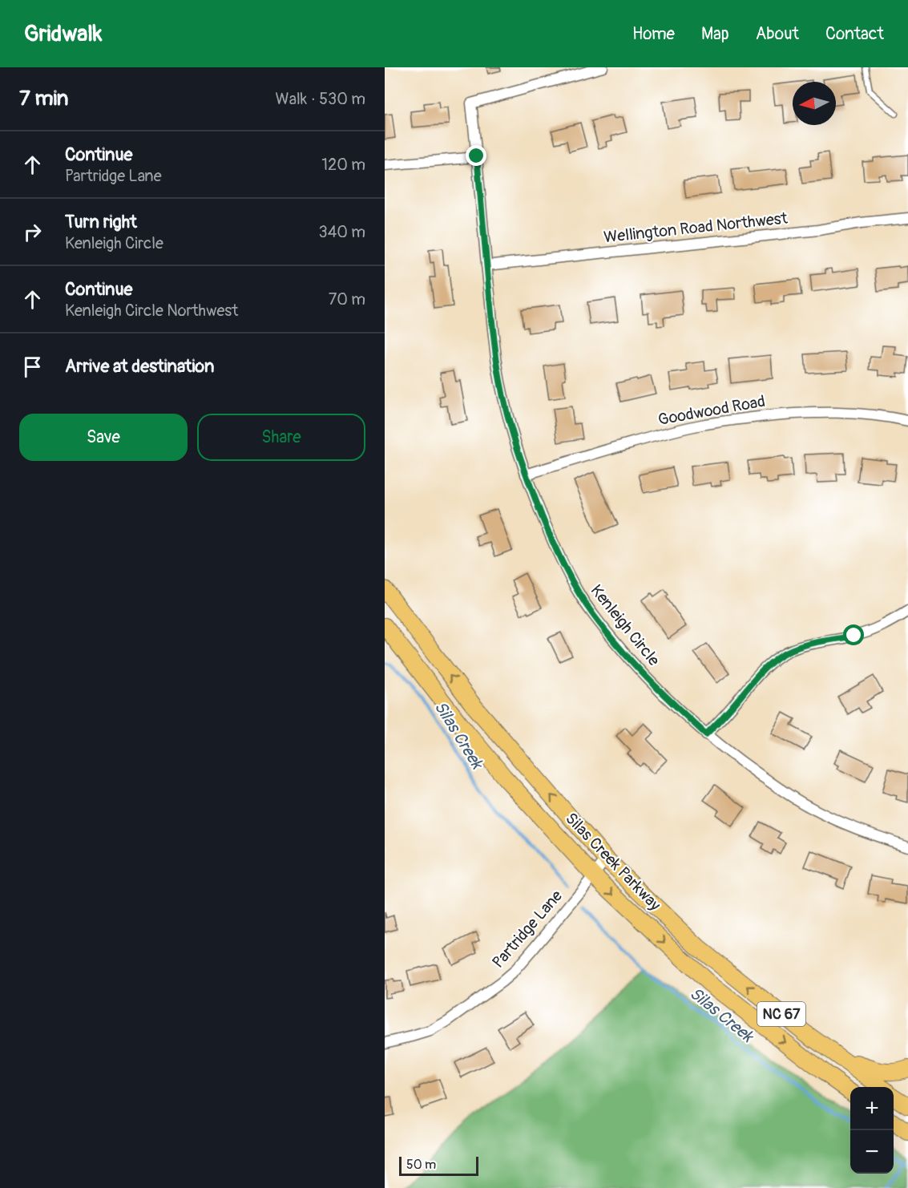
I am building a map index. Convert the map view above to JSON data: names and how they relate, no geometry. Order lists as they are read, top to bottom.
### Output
{
  "streets": {
    "main road": ["Silas Creek Parkway", "NC 67"],
    "street": [
      "Wellington Road Northwest",
      "Goodwood Road",
      "Kenleigh Circle",
      "Partridge Lane"
    ]
  },
  "crossings": [
    ["Wellington Road Northwest", "Kenleigh Circle"],
    ["Goodwood Road", "Kenleigh Circle"],
    ["Silas Creek Parkway", "Partridge Lane"]
  ],
  "water": ["Silas Creek"],
  "scale_bar": "50 m",
  "north": "left",
  "page": {
    "header": "Gridwalk",
    "nav": [
      "Home",
      "Map",
      "About",
      "Contact"
    ],
    "heading": ["7 min", "Walk · 530 m"],
    "list": [
      ["Continue", "Partridge Lane", "120 m"],
      ["Turn right", "Kenleigh Circle", "340 m"],
      ["Continue", "Kenleigh Circle Northwest", "70 m"],
      "Arrive at destination"
    ],
    "buttons": ["Save", "Share"],
    "map_buttons": ["+", "−"],
    "scale": "50 m"
  }
}
